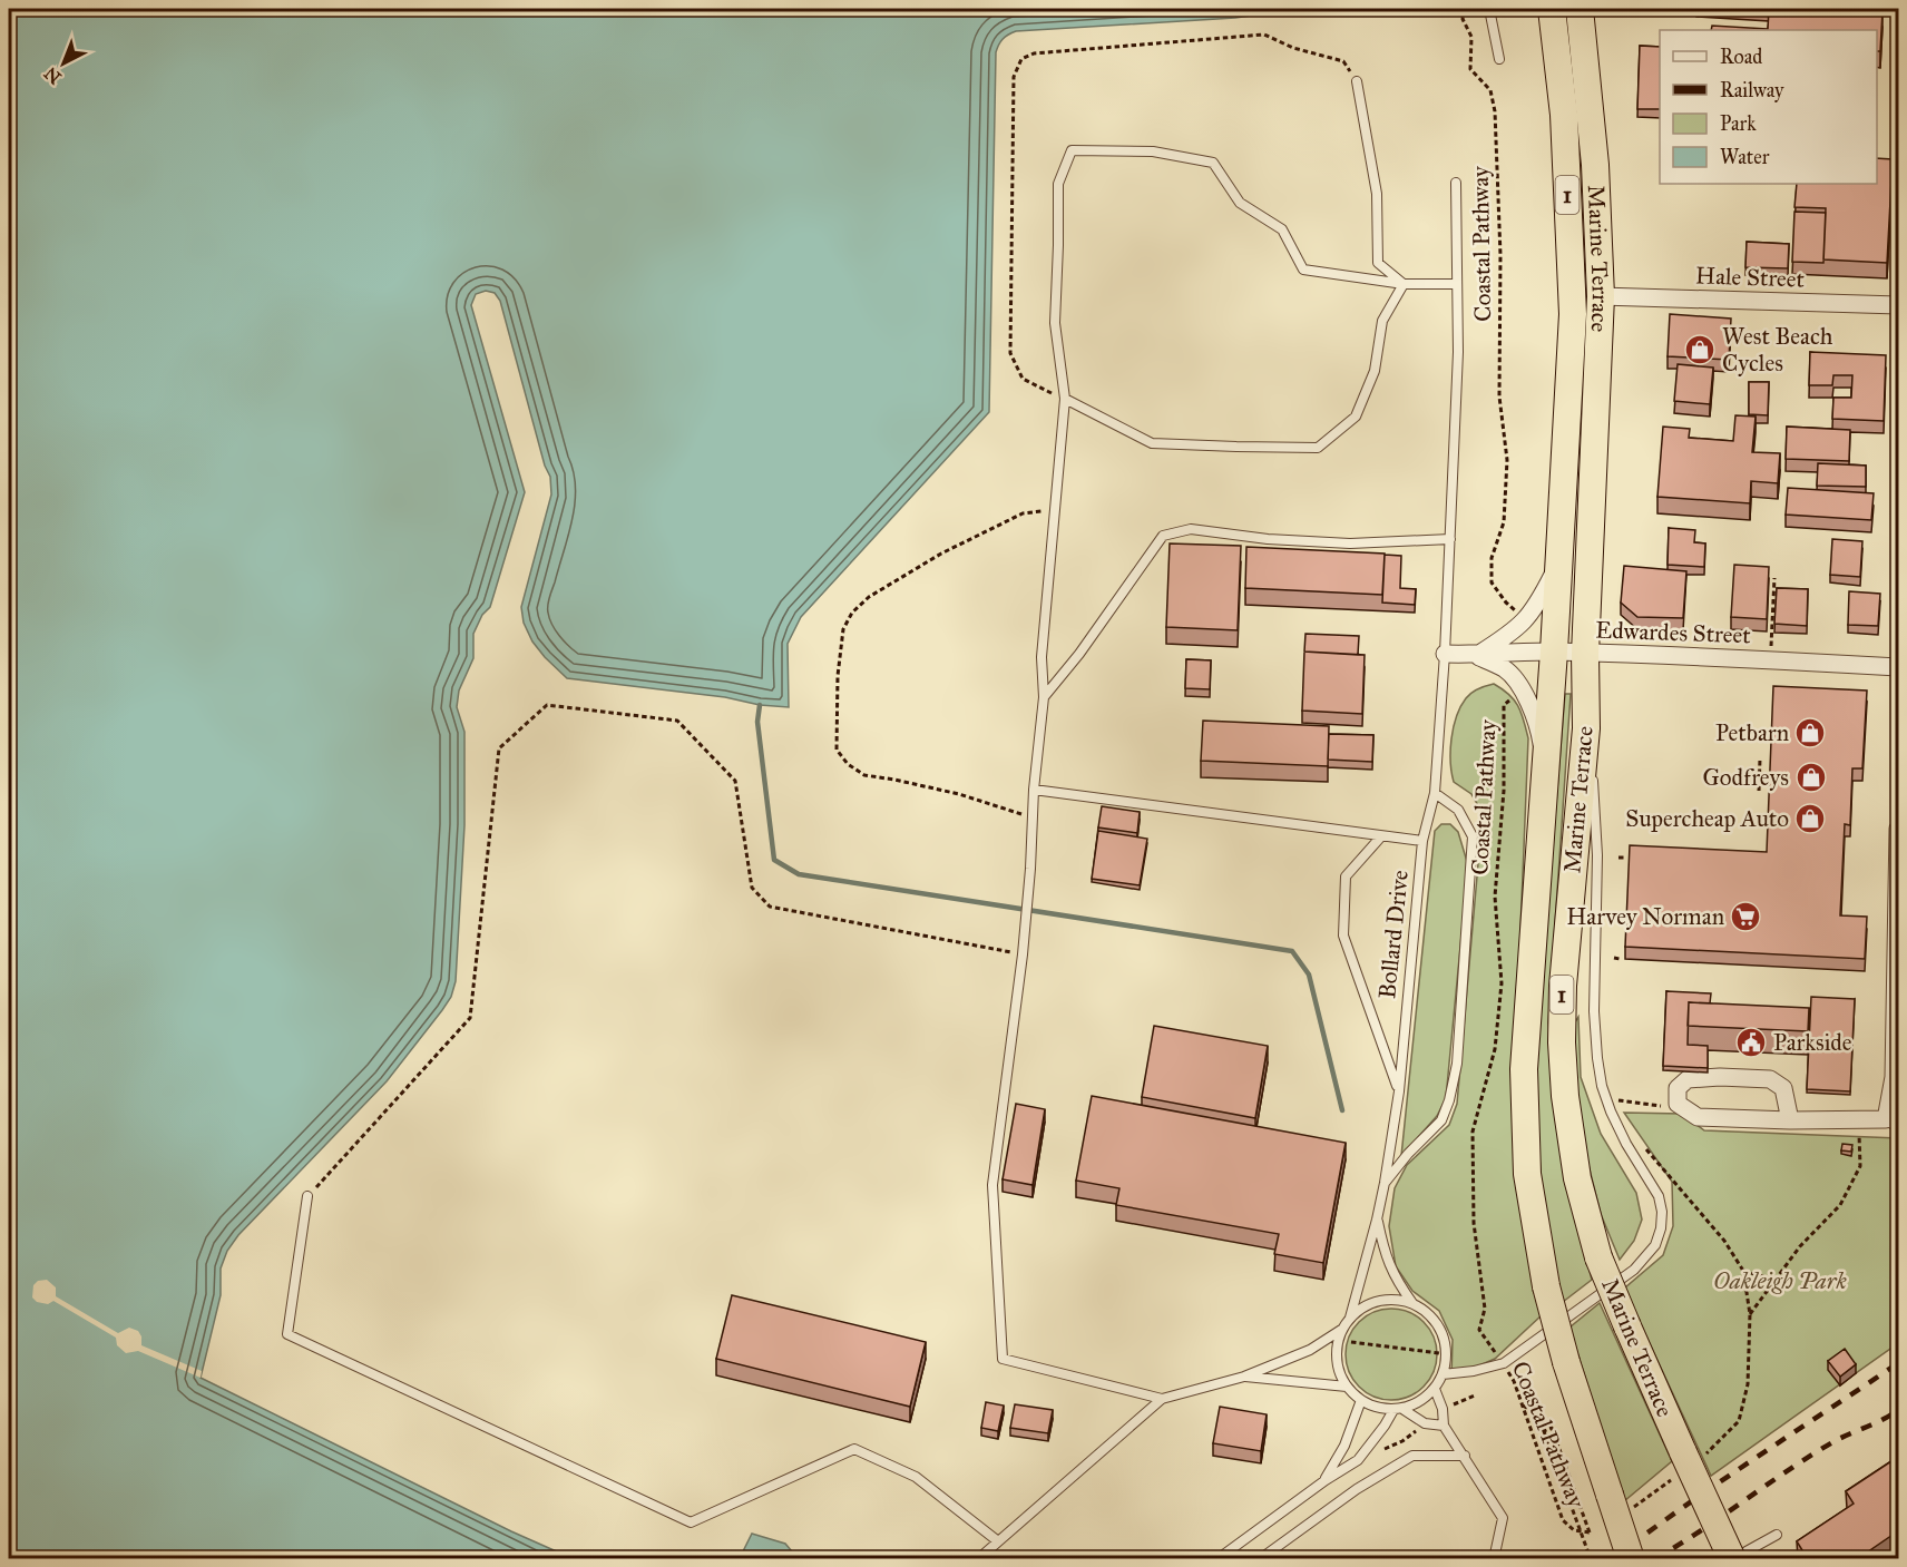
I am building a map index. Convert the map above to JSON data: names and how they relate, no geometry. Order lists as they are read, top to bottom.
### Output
{
  "streets": {
    "highway": ["1", "Marine Terrace"],
    "street": ["Hale Street", "Edwardes Street"],
    "lane": ["Bollard Drive"],
    "path": ["Coastal Pathway"]
  },
  "crossings": [
    ["Marine Terrace", "Hale Street"],
    ["Marine Terrace", "Edwardes Street"],
    ["Edwardes Street", "Bollard Drive"]
  ],
  "parks": ["Oakleigh Park"],
  "places": {
    "shop": [
      "West Beach Cycles",
      "Petbarn",
      "Godfreys",
      "Supercheap Auto"
    ],
    "supermarket": ["Harvey Norman"],
    "public building": ["Parkside"]
  },
  "legend": [
    "Road",
    "Railway",
    "Park",
    "Water"
  ],
  "north": "bottom left"
}
